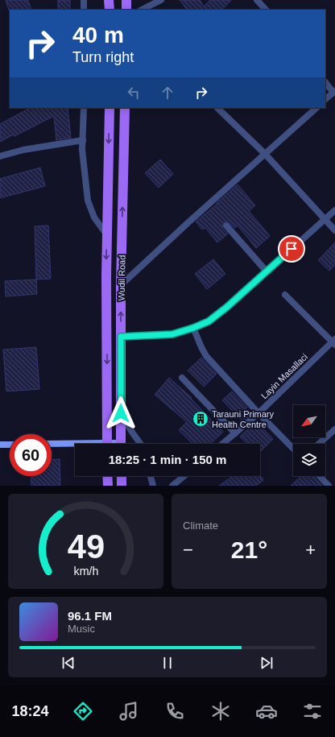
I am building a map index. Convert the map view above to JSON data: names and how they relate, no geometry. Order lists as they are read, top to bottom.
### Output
{
  "streets": {
    "main road": ["Wudil Road"],
    "street": ["Layin Masallaci"]
  },
  "places": {
    "building": ["Tarauni Primary Health Centre"]
  },
  "north": "bottom left",
  "page": {
    "turn": ["40 m", "Turn right"],
    "limit": "60",
    "trip": "18:25 · 1 min · 150 m",
    "tile": "Climate",
    "heat": ["−", "21°", "+"],
    "song": ["96.1 FM", "Music"],
    "tabs": "18:24",
    "gauge": ["49", "km/h"]
  }
}
